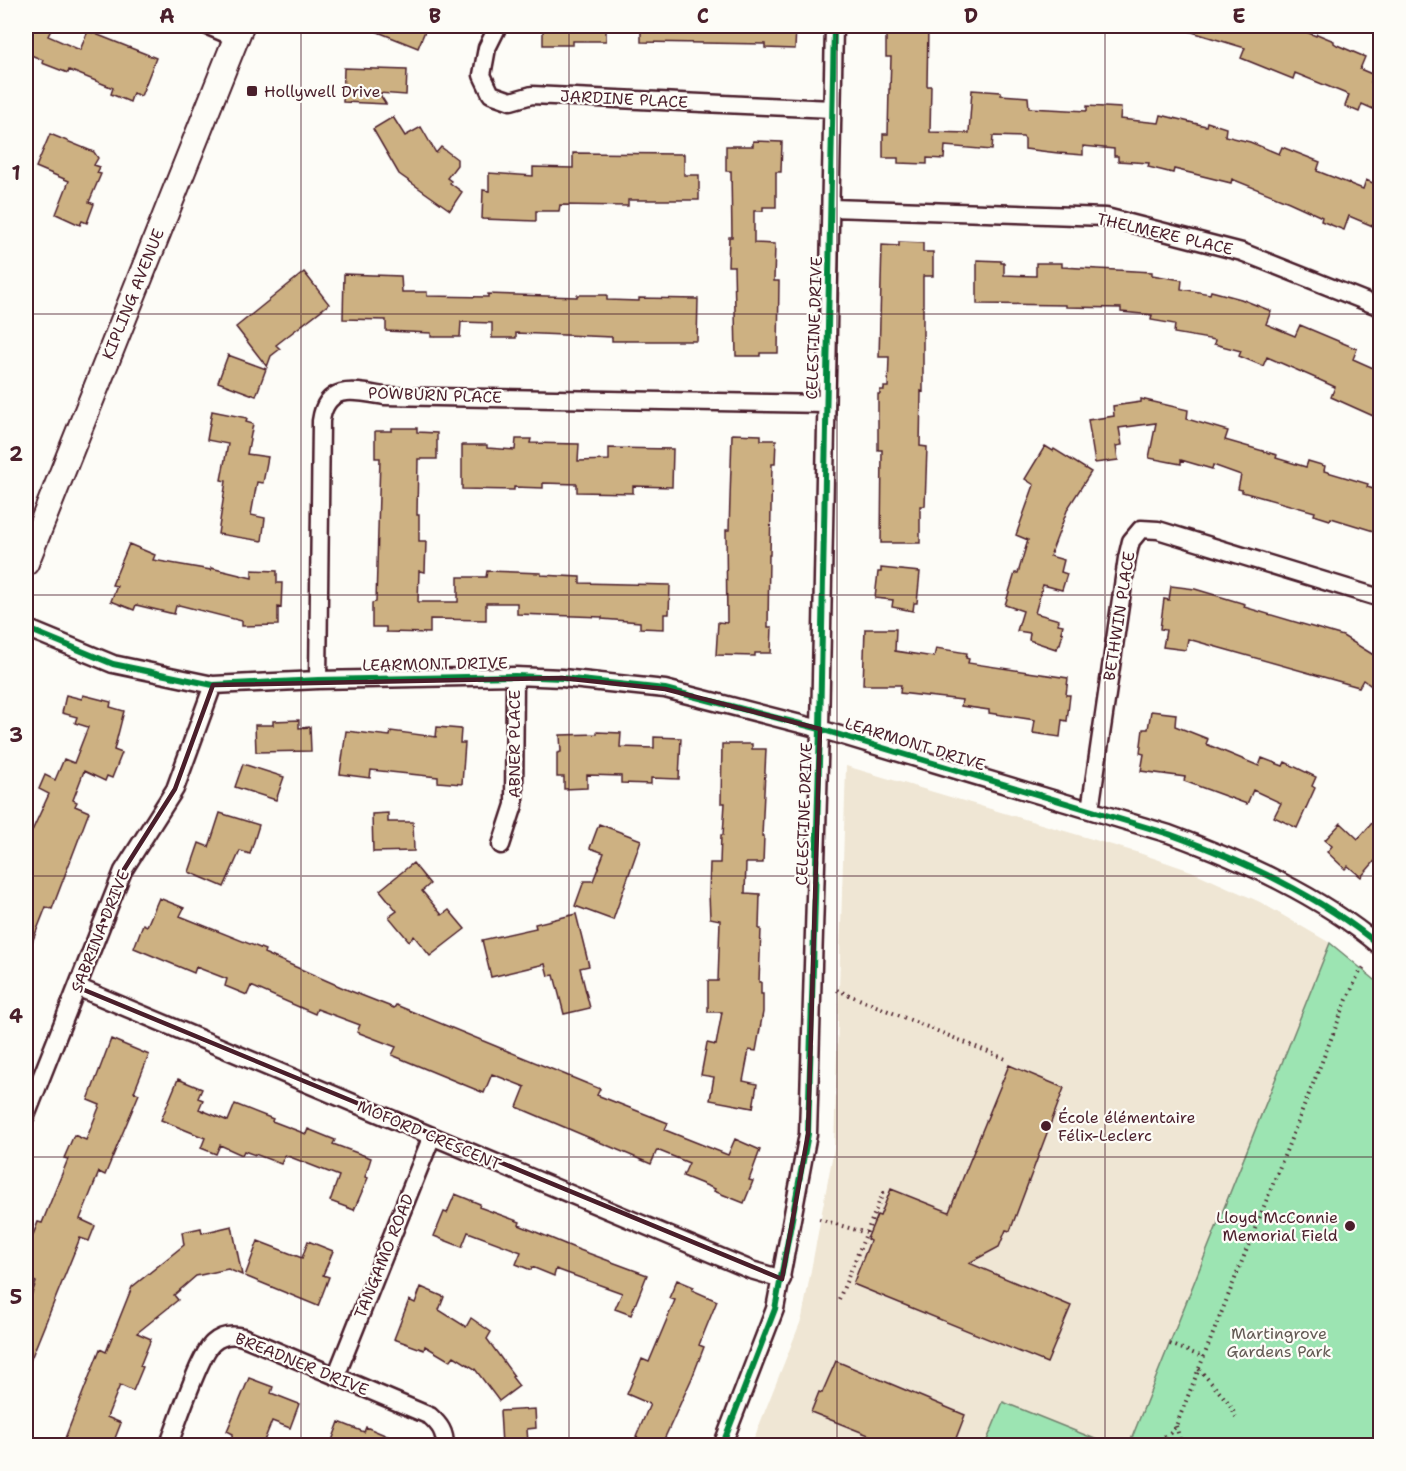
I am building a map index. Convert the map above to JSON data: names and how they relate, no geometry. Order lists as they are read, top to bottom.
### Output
{
  "streets": {
    "main road": ["KIPLING AVENUE"],
    "street": [
      "JARDINE PLACE",
      "THELMERE PLACE",
      "CELESTINE DRIVE",
      "POWBURN PLACE",
      "BETHWIN PLACE",
      "LEARMONT DRIVE",
      "ABNER PLACE",
      "SABRINA DRIVE",
      "MOFORD CRESCENT",
      "TANGAMO ROAD",
      "BREADNER DRIVE"
    ]
  },
  "crossings": [
    ["JARDINE PLACE", "CELESTINE DRIVE"],
    ["THELMERE PLACE", "CELESTINE DRIVE"],
    ["CELESTINE DRIVE", "POWBURN PLACE"],
    ["CELESTINE DRIVE", "LEARMONT DRIVE"],
    ["CELESTINE DRIVE", "MOFORD CRESCENT"],
    ["POWBURN PLACE", "LEARMONT DRIVE"],
    ["BETHWIN PLACE", "LEARMONT DRIVE"],
    ["LEARMONT DRIVE", "ABNER PLACE"],
    ["LEARMONT DRIVE", "SABRINA DRIVE"],
    ["SABRINA DRIVE", "MOFORD CRESCENT"],
    ["MOFORD CRESCENT", "TANGAMO ROAD"],
    ["TANGAMO ROAD", "BREADNER DRIVE"]
  ],
  "parks": ["Martingrove Gardens Park"],
  "places": {
    "transit": ["Hollywell Drive"],
    "other": ["École élémentaire Félix-Leclerc", "Lloyd McConnie Memorial Field"]
  },
  "grid": {
    "columns": [
      "A",
      "B",
      "C",
      "D",
      "E"
    ],
    "rows": [
      "1",
      "2",
      "3",
      "4",
      "5"
    ]
  }
}
